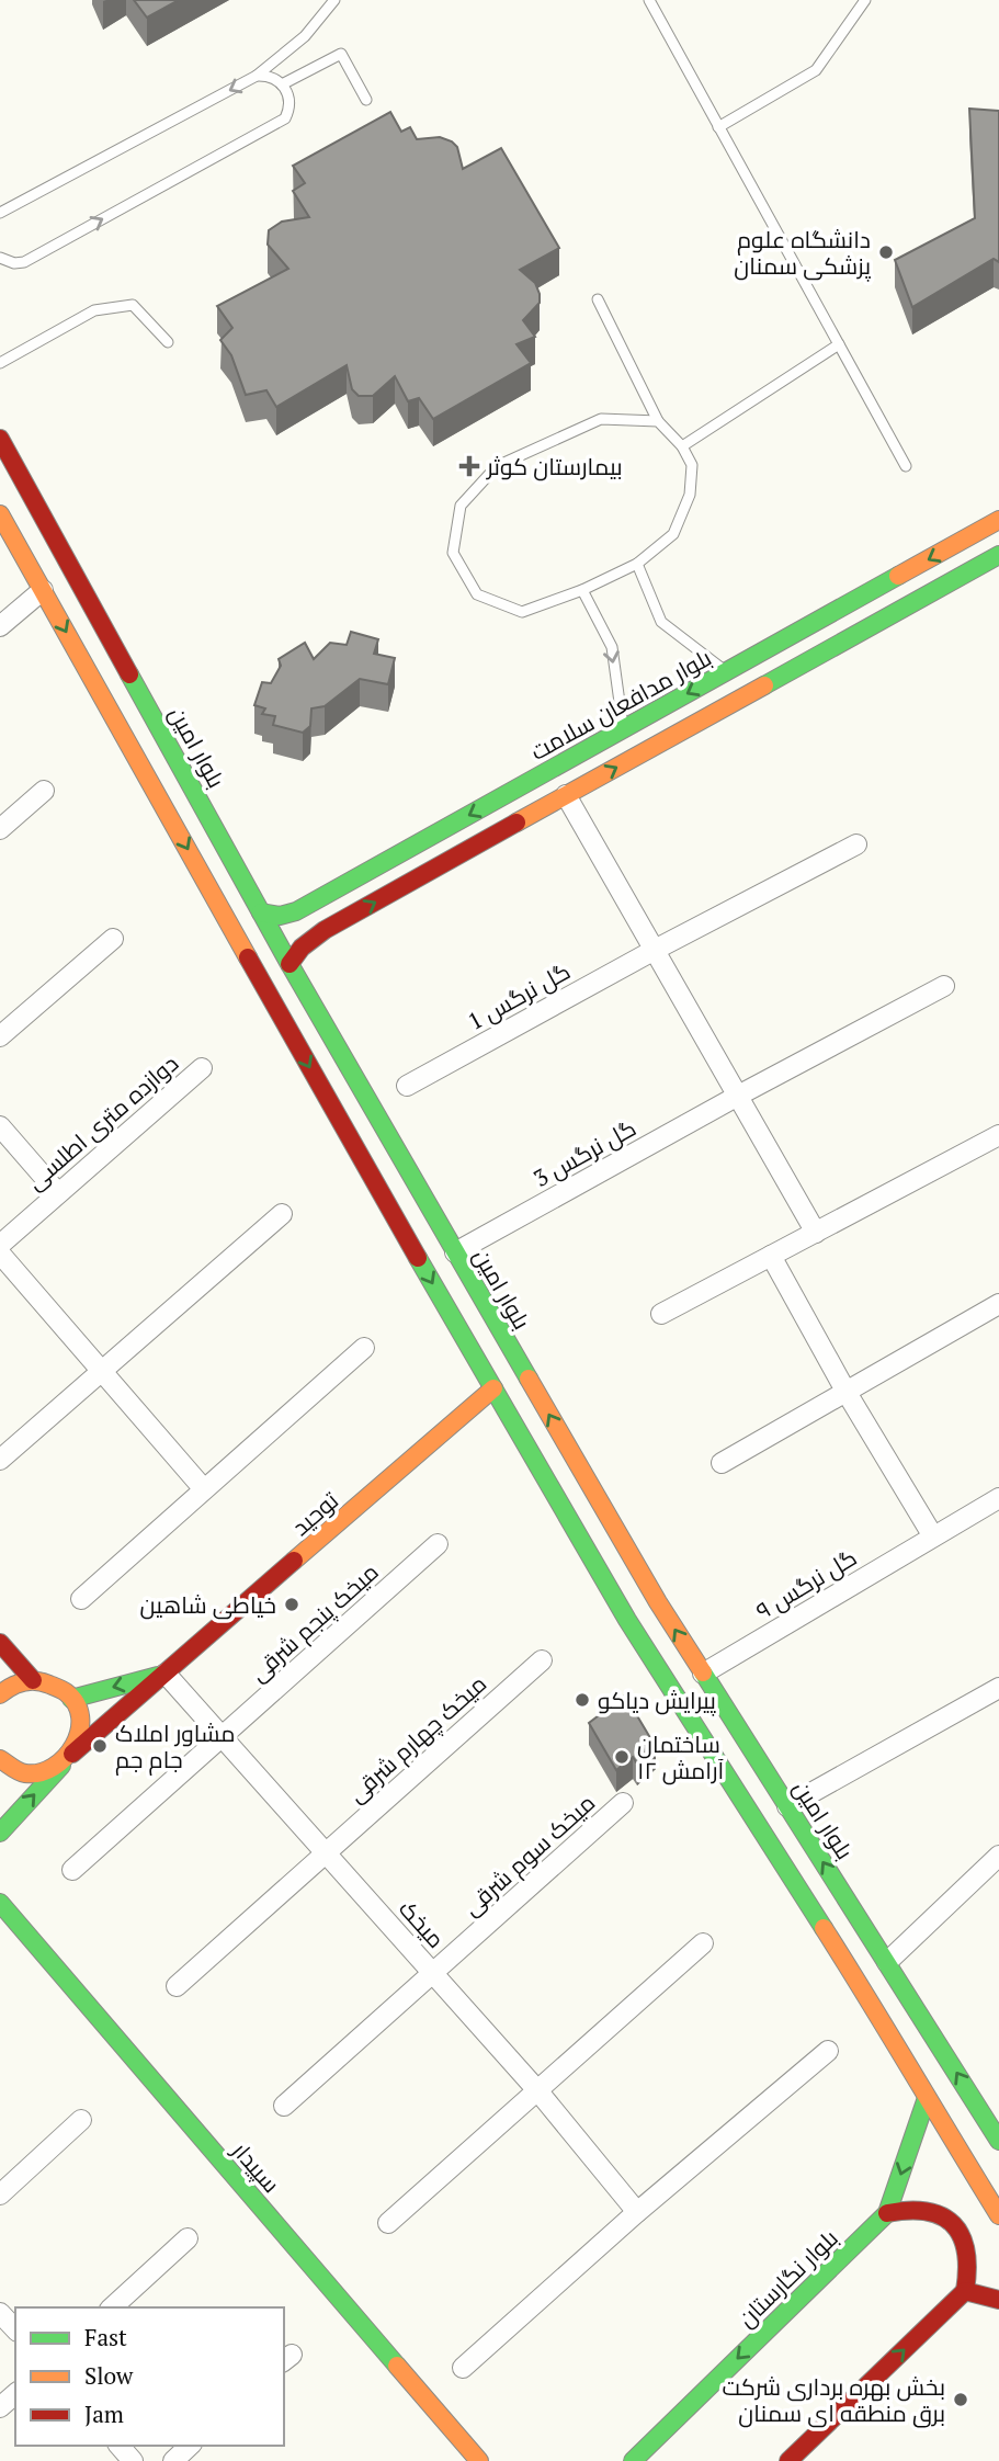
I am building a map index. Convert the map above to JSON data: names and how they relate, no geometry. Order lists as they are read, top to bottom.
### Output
{
  "streets": {
    "main road": [
      "بلوار مدافعان سلامت",
      "بلوار امین",
      "توحید",
      "سپیدار",
      "بلوار نگارستان"
    ],
    "street": [
      "گل نرگس 1",
      "دوازده متری اطلسی",
      "گل نرگس 3",
      "گل نرگس ۹",
      "میخک پنجم شرقی",
      "میخک چهارم شرقی",
      "میخک سوم شرقی",
      "میخک"
    ]
  },
  "crossings": [
    ["بلوار مدافعان سلامت", "بلوار امین"],
    ["بلوار امین", "گل نرگس 3"],
    ["بلوار امین", "گل نرگس ۹"],
    ["توحید", "میخک"],
    ["میخک پنجم شرقی", "میخک"],
    ["میخک چهارم شرقی", "میخک"],
    ["میخک سوم شرقی", "میخک"]
  ],
  "places": {
    "other": [
      "دانشگاه علوم پزشکی سمنان",
      "خیاطی شاهین",
      "پیرایش دیاکو",
      "مشاور املاک جام جم",
      "ساختمان آرامش ۱۲",
      "بخش بهره برداری شرکت برق منطقه ای سمنان"
    ],
    "health": ["بیمارستان کوثر"]
  },
  "legend": ["Fast", "Slow", "Jam"]
}
